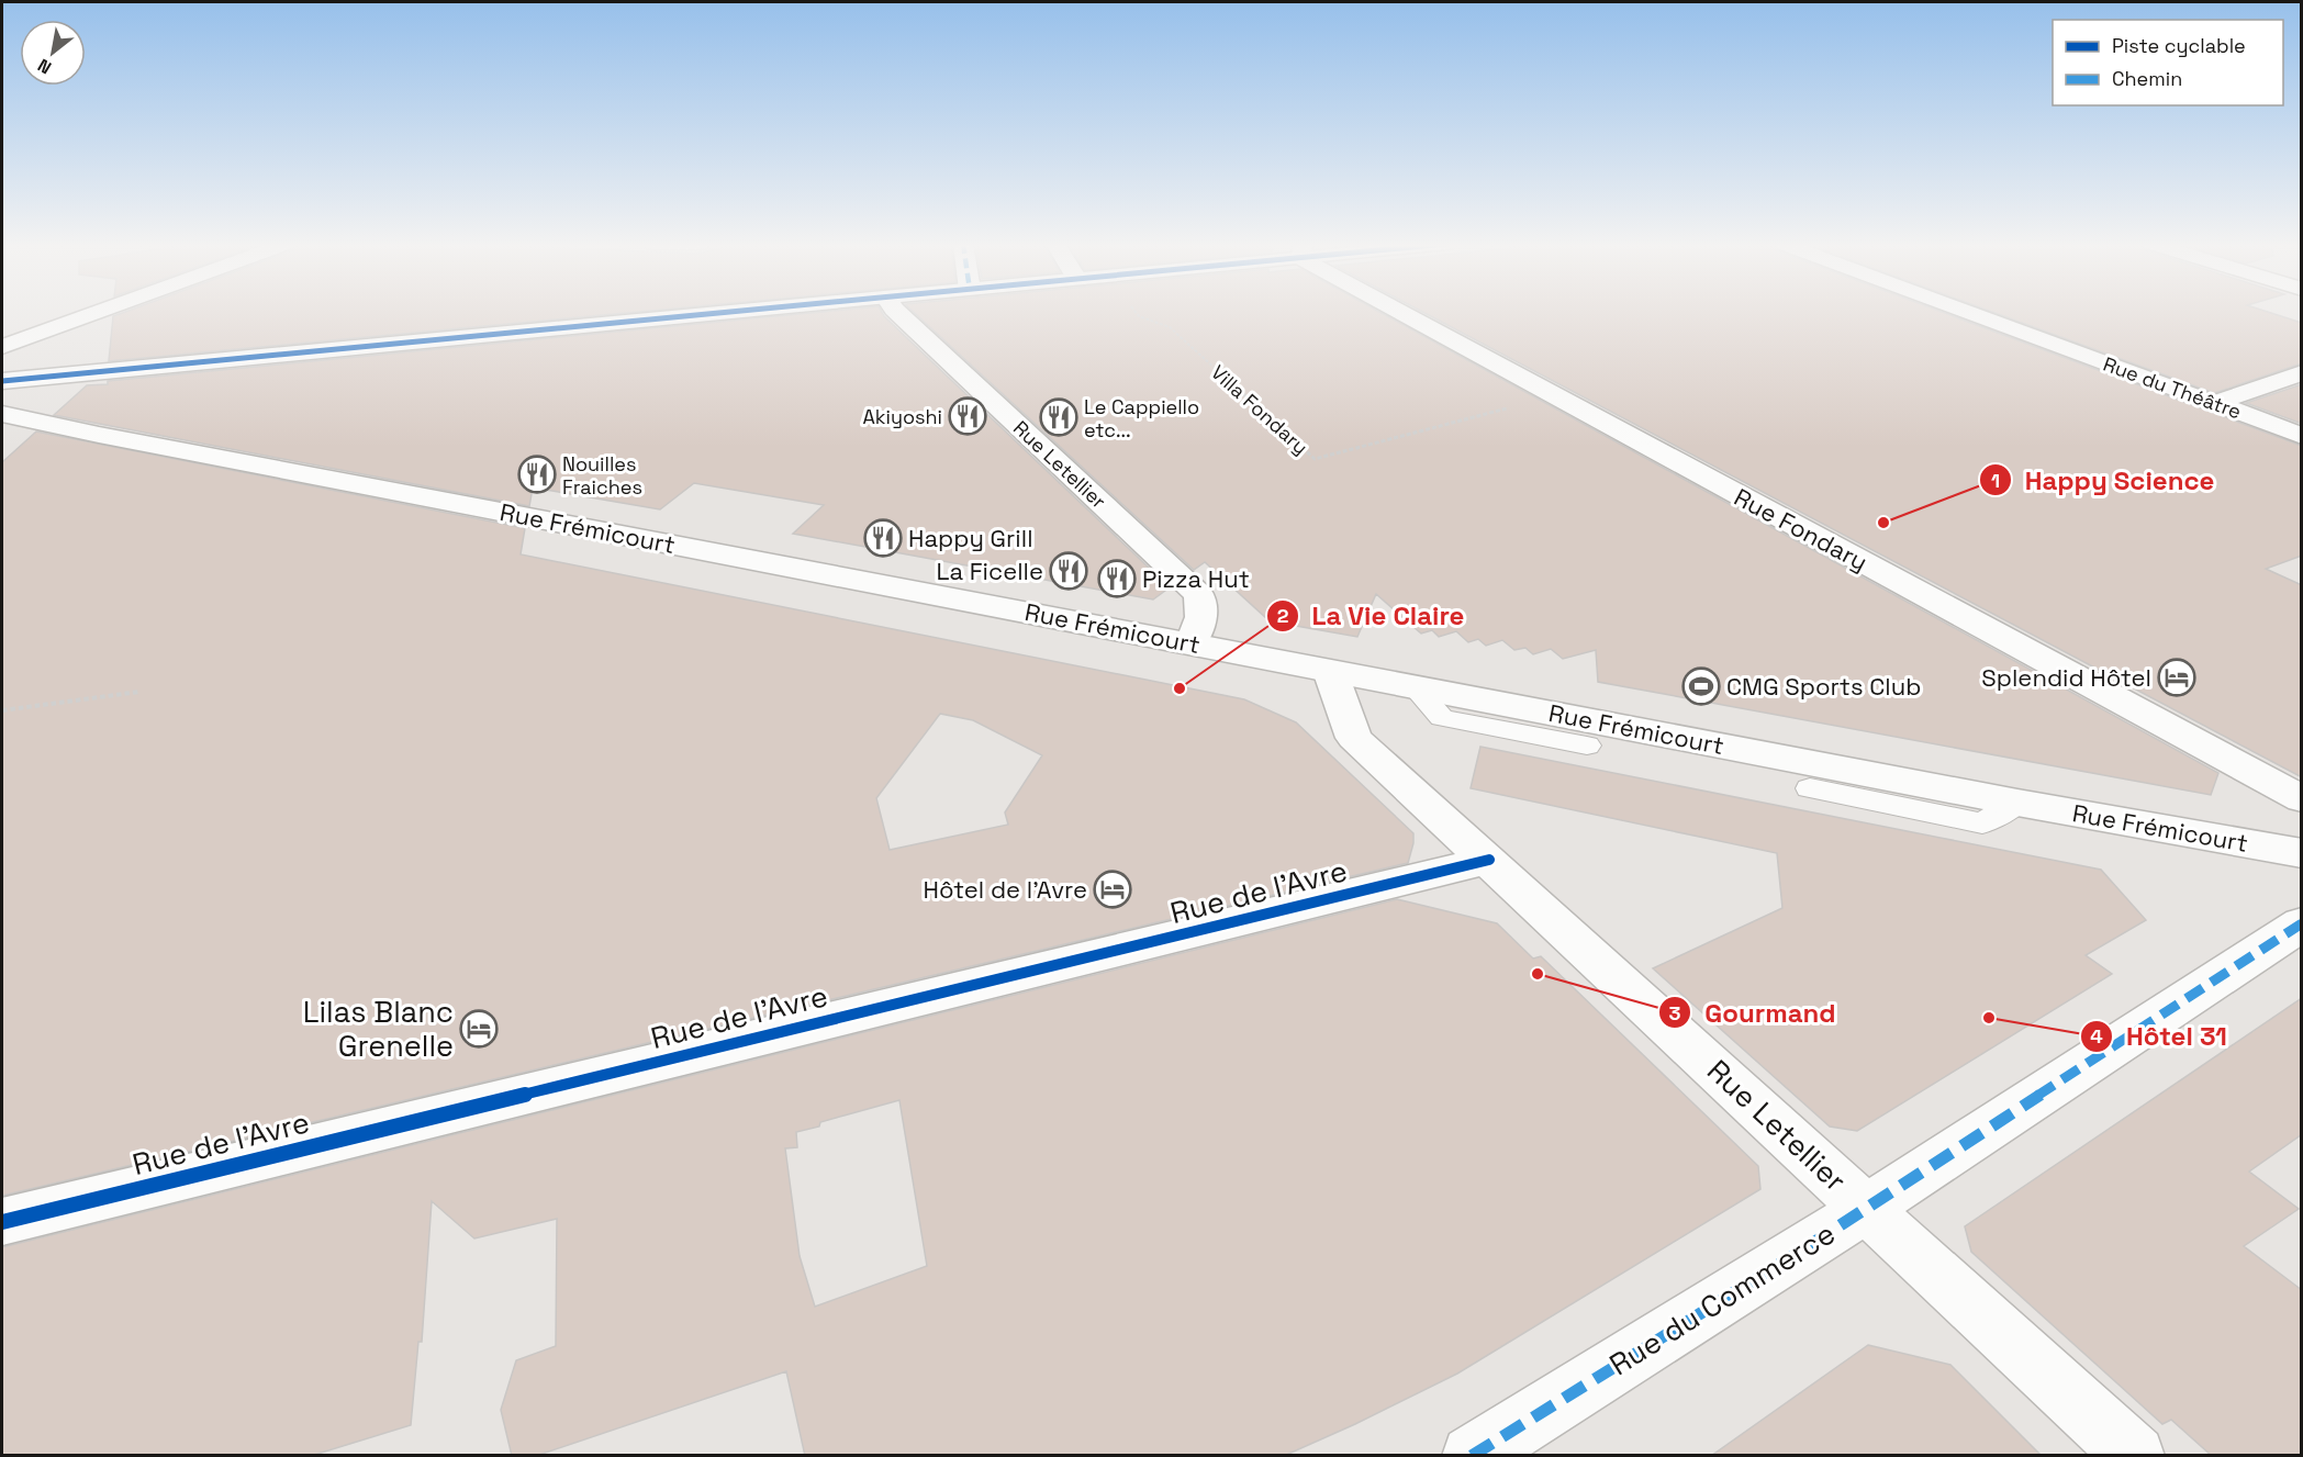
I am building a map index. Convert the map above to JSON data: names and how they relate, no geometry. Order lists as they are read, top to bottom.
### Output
{
  "streets": {
    "street": [
      "Rue du Théâtre",
      "Rue Letellier",
      "Rue Frémicourt",
      "Rue Fondary",
      "Rue de l'Avre",
      "Rue du Commerce"
    ],
    "path": ["Villa Fondary"]
  },
  "crossings": [
    ["Villa Fondary", "Rue Fondary"],
    ["Rue Letellier", "Rue Frémicourt"],
    ["Rue Letellier", "Rue de l'Avre"],
    ["Rue Letellier", "Rue du Commerce"]
  ],
  "places": {
    "restaurant": [
      "Akiyoshi",
      "Le Cappiello etc...",
      "Nouilles Fraiches",
      "Happy Grill",
      "La Ficelle",
      "Pizza Hut"
    ],
    "other": [
      "Happy Science",
      "La Vie Claire",
      "Gourmand",
      "Hôtel 31"
    ],
    "hotel": ["Splendid Hôtel", "Hôtel de l'Avre", "Lilas Blanc Grenelle"],
    "sports": ["CMG Sports Club"]
  },
  "legend": ["Piste cyclable", "Chemin"],
  "north": "bottom left"
}
